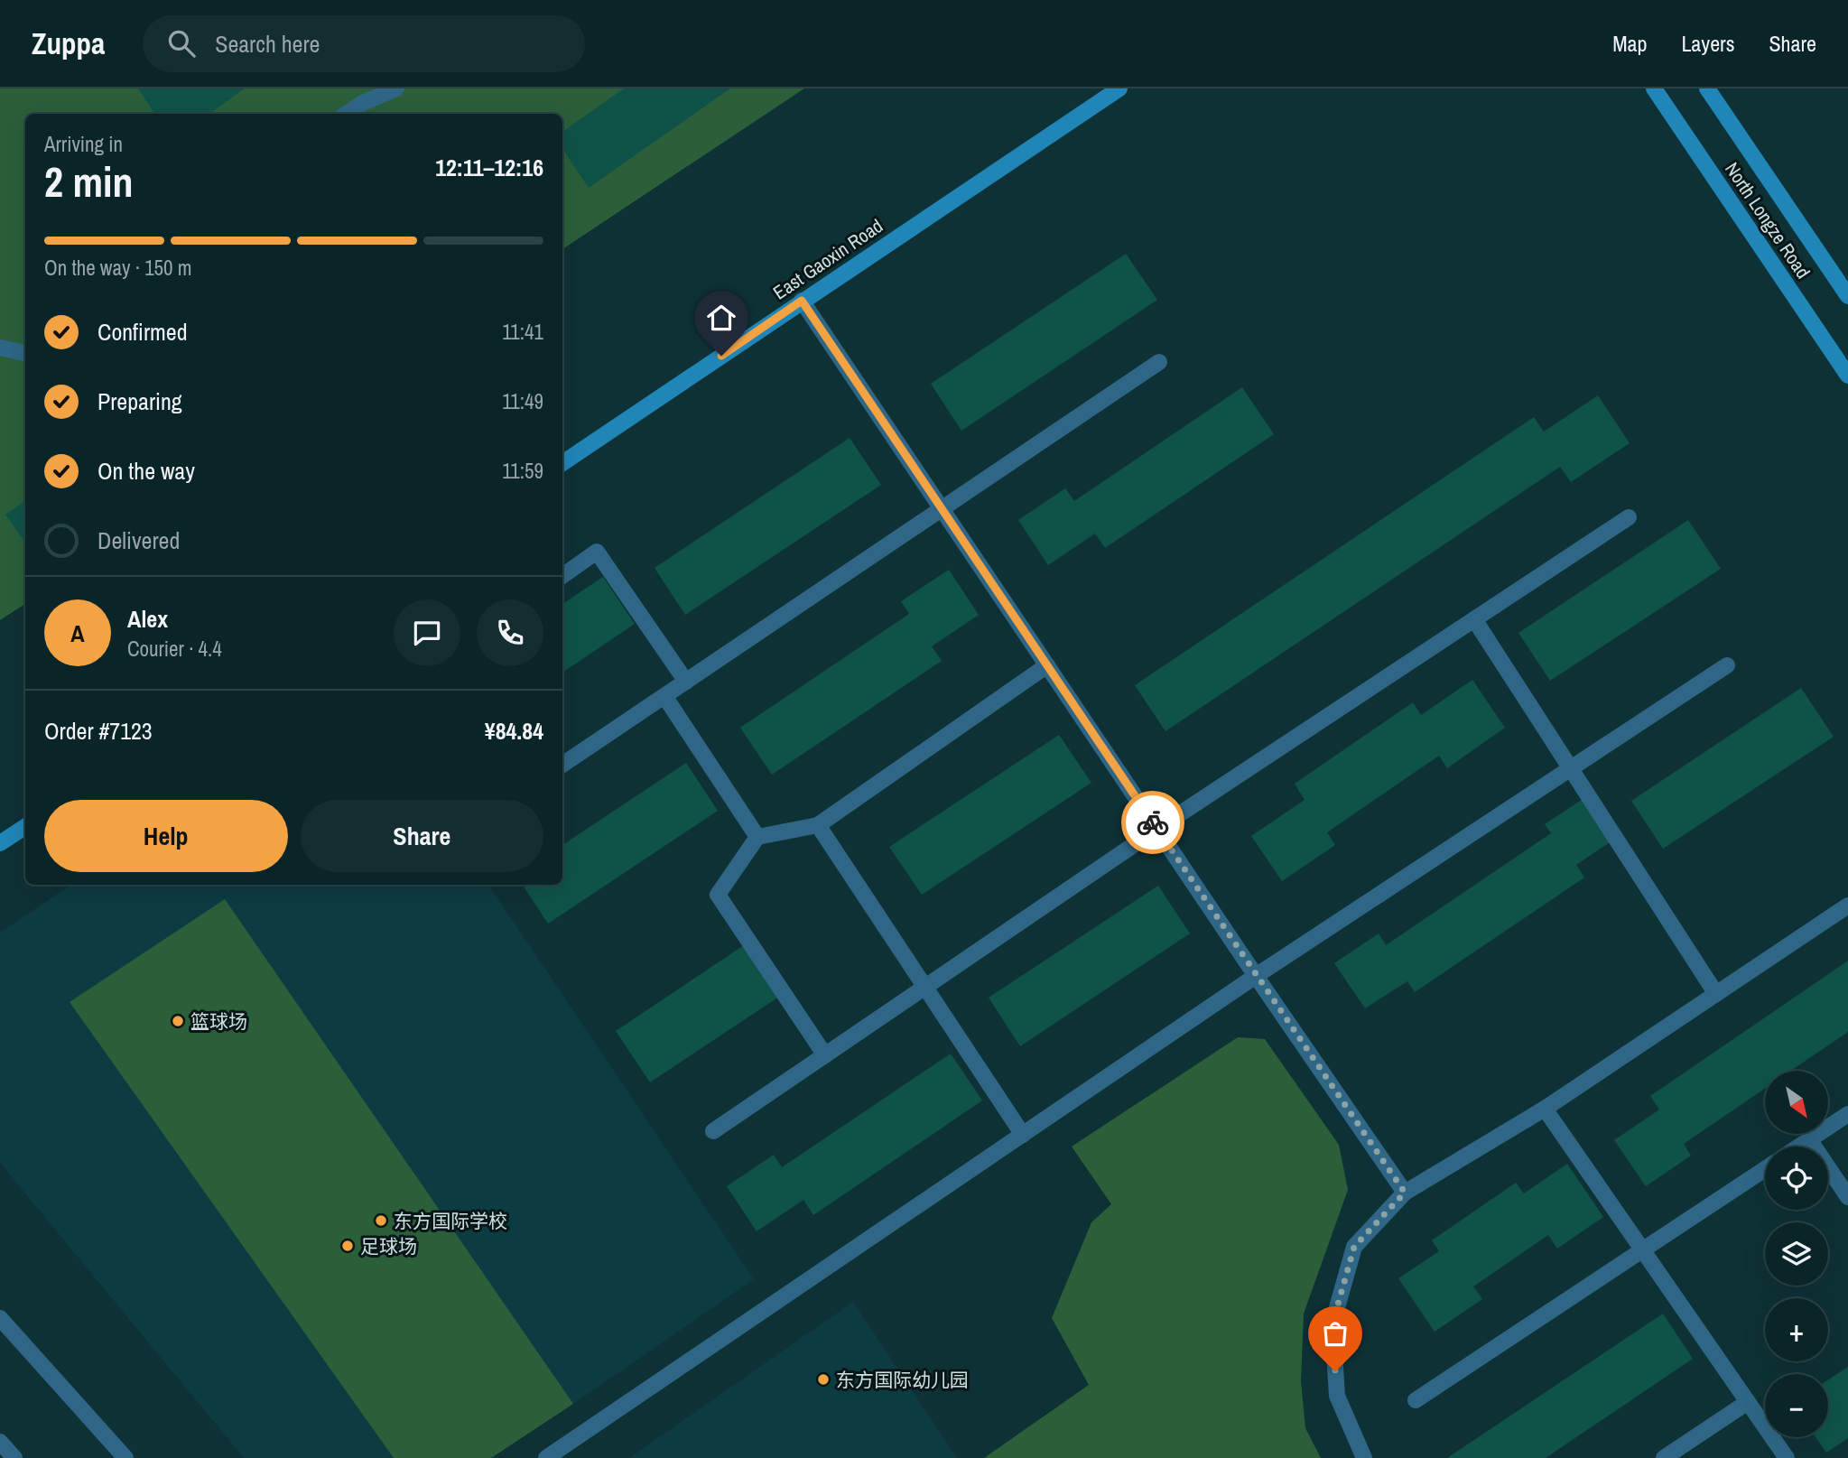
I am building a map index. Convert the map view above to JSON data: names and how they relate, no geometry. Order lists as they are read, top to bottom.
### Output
{
  "streets": {
    "main road": ["North Longze Road", "East Gaoxin Road"]
  },
  "places": [
    "篮球场",
    "东方国际学校",
    "足球场",
    "东方国际幼儿园"
  ],
  "north": "bottom right",
  "page": {
    "header": "Zuppa",
    "search": "Search here",
    "nav": ["Map", "Layers", "Share"],
    "heading": ["2 min", "Arriving in", "12:11–12:16"],
    "panel": [
      "Alex",
      "Courier · 4.4",
      "Order #7123",
      "¥84.84"
    ],
    "bar": "On the way · 150 m",
    "list": [
      ["Confirmed", "11:41"],
      ["Preparing", "11:49"],
      ["On the way", "11:59"],
      "Delivered"
    ],
    "round": "A",
    "buttons": ["Help", "Share"],
    "map_buttons": ["+", "−"]
  }
}
